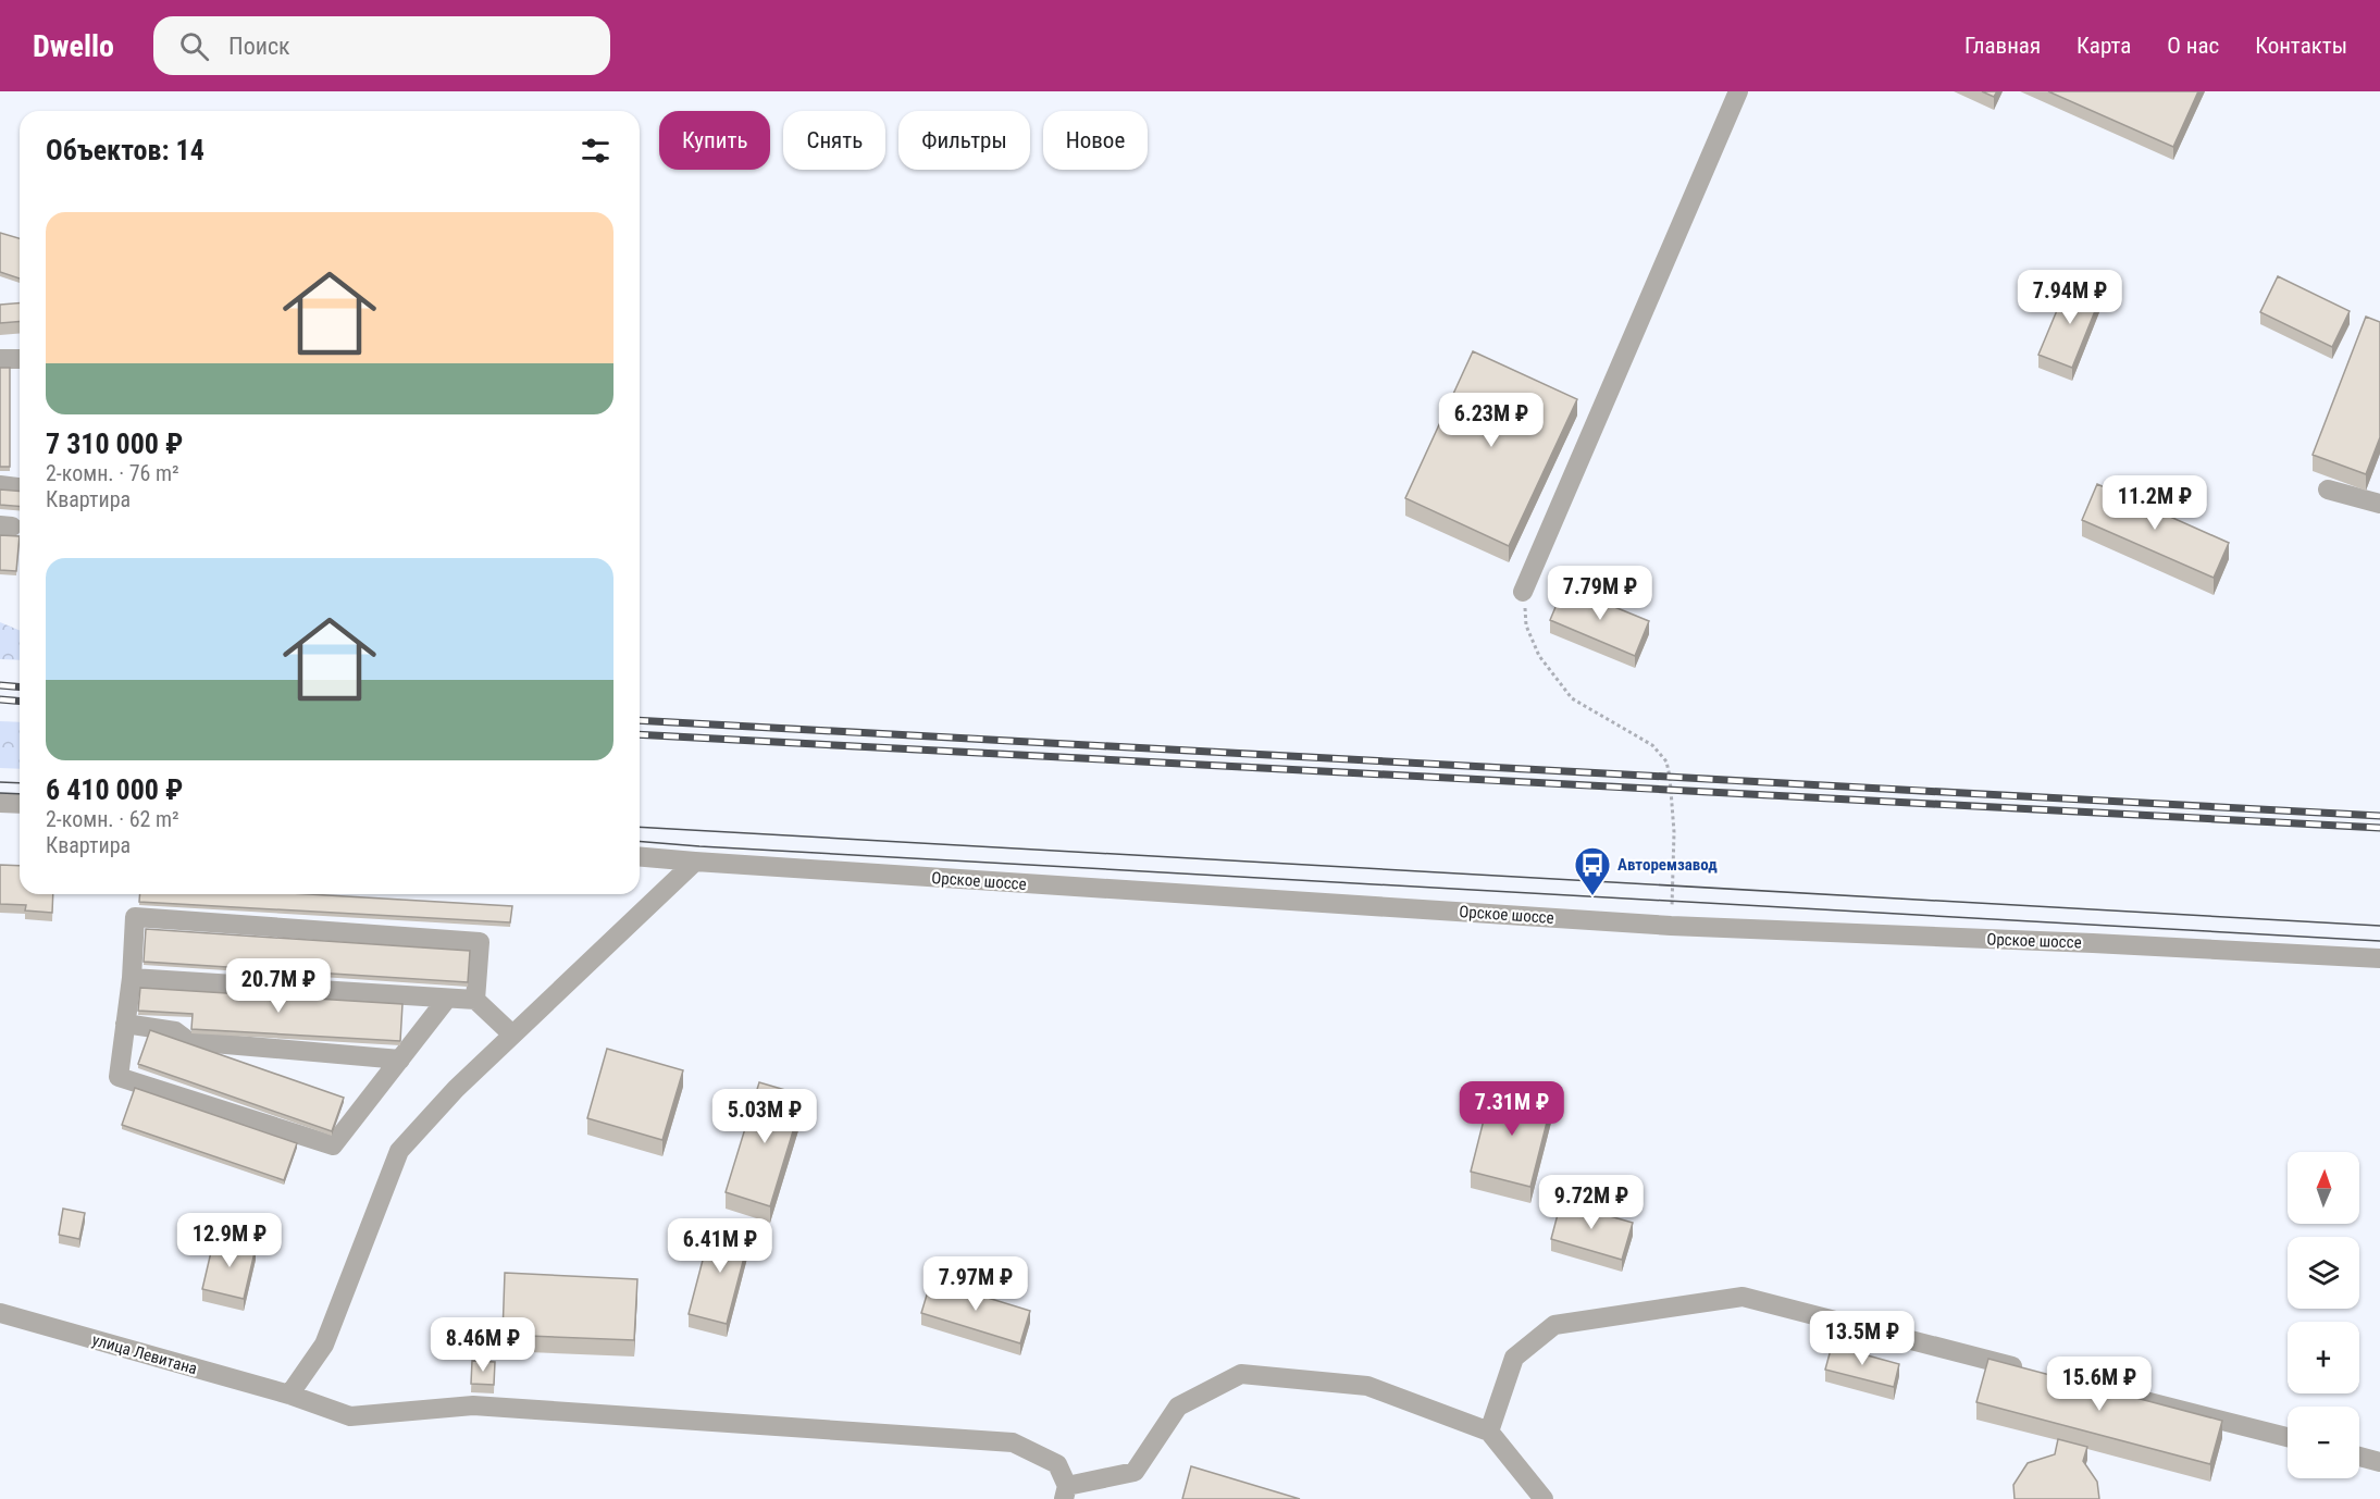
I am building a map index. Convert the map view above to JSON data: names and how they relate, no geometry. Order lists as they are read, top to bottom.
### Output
{
  "streets": {
    "street": ["Орское шоссе", "улица Левитана"]
  },
  "places": {
    "bus stop": ["Авторемзавод"]
  },
  "north": "top",
  "page": {
    "header": "Dwello",
    "search": "Поиск",
    "nav": [
      "Главная",
      "Карта",
      "О нас",
      "Контакты"
    ],
    "chip": [
      "Купить",
      "Снять",
      "Фильтры",
      "Новое"
    ],
    "heading": "Объектов: 14",
    "list": [
      {
        "name": "7 310 000 ₽",
        "note": "2-комн. · 76 m² · Квартира"
      },
      {
        "name": "6 410 000 ₽",
        "note": "2-комн. · 62 m² · Квартира"
      }
    ],
    "price": [
      "7.94M ₽",
      "6.23M ₽",
      "11.2M ₽",
      "7.79M ₽",
      "20.7M ₽",
      "7.31M ₽",
      "5.03M ₽",
      "9.72M ₽",
      "12.9M ₽",
      "6.41M ₽",
      "7.97M ₽",
      "13.5M ₽",
      "8.46M ₽",
      "15.6M ₽"
    ],
    "map_buttons": ["+", "−"]
  }
}
